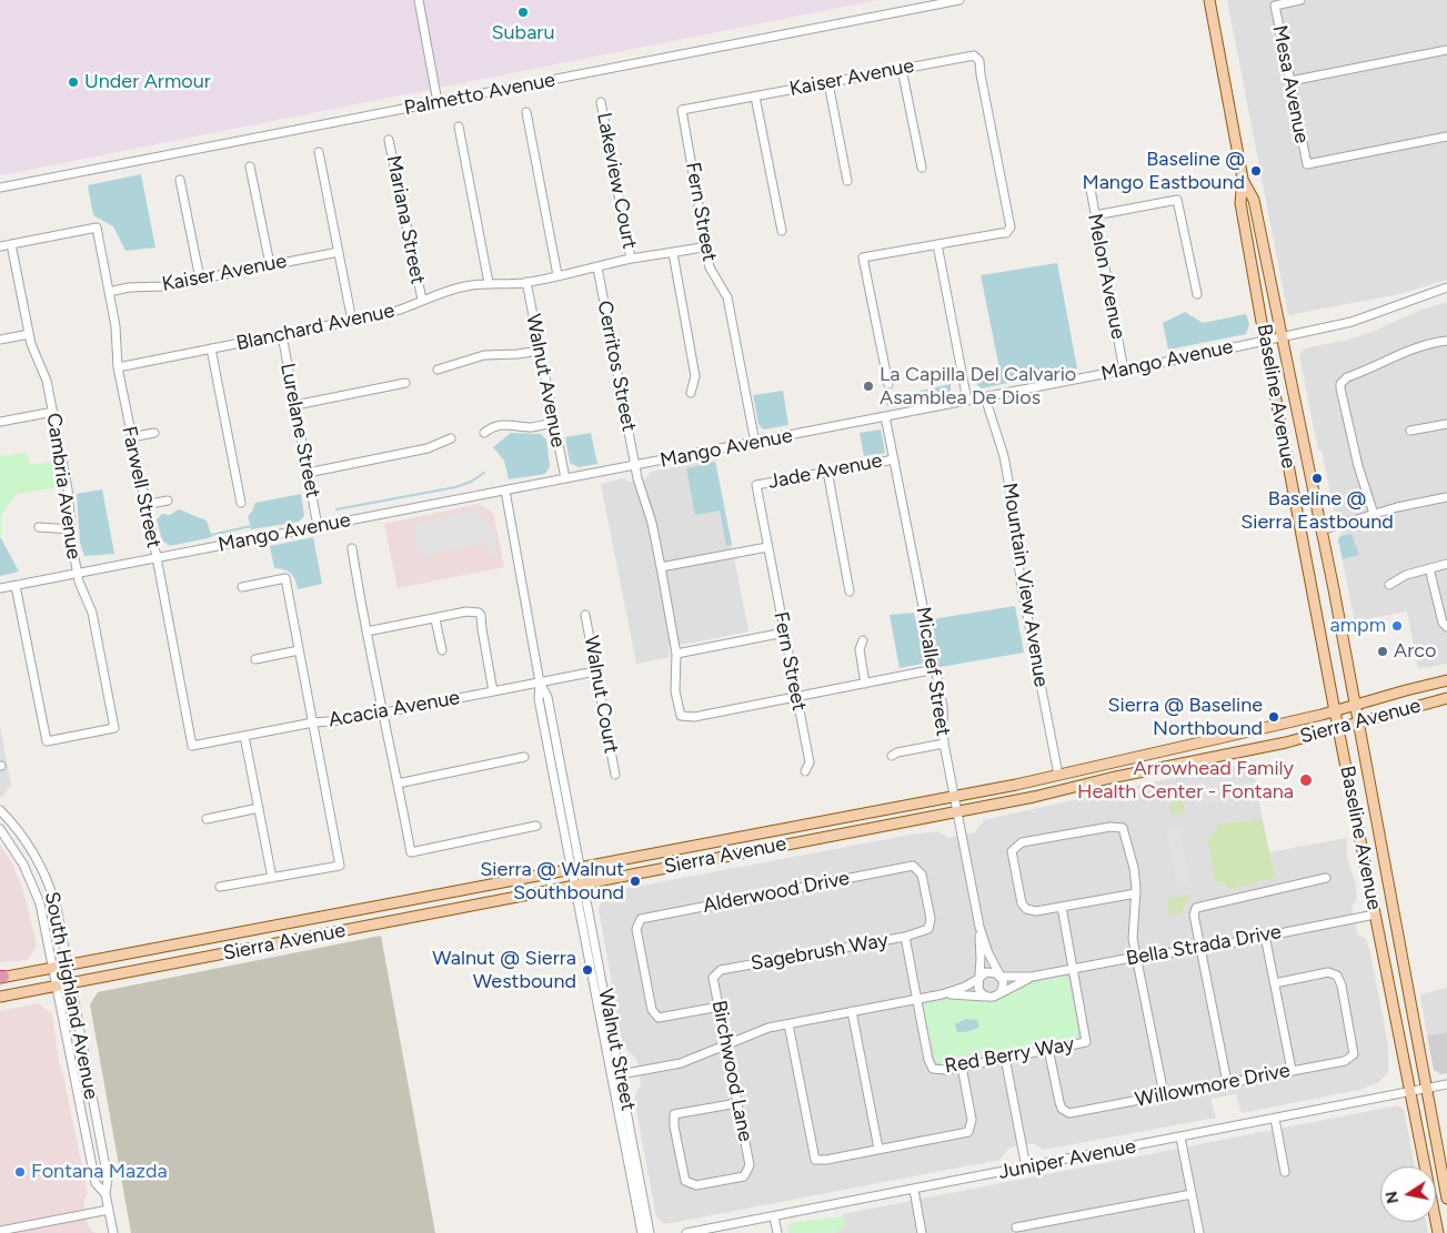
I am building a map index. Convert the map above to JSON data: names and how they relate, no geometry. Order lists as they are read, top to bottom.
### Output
{
  "streets": {
    "main road": ["Baseline Avenue", "Sierra Avenue"],
    "street": [
      "Kaiser Avenue",
      "Mesa Avenue",
      "Palmetto Avenue",
      "Lakeview Court",
      "Fern Street",
      "Mariana Street",
      "Melon Avenue",
      "Blanchard Avenue",
      "Mango Avenue",
      "Cerritos Street",
      "Walnut Avenue",
      "Lurelane Street",
      "Jade Avenue",
      "Cambria Avenue",
      "Farwell Street",
      "Mountain View Avenue",
      "Micallef Street",
      "Walnut Court",
      "Acacia Avenue",
      "Alderwood Drive",
      "Bella Strada Drive",
      "Sagebrush Way",
      "South Highland Avenue",
      "Walnut Street",
      "Red Berry Way",
      "Birchwood Lane",
      "Willowmore Drive",
      "Juniper Avenue"
    ]
  },
  "crossings": [
    ["Kaiser Avenue", "Fern Street"],
    ["Kaiser Avenue", "Farwell Street"],
    ["Lakeview Court", "Blanchard Avenue"],
    ["Fern Street", "Blanchard Avenue"],
    ["Fern Street", "Mango Avenue"],
    ["Fern Street", "Jade Avenue"],
    ["Mariana Street", "Blanchard Avenue"],
    ["Melon Avenue", "Mango Avenue"],
    ["Blanchard Avenue", "Cerritos Street"],
    ["Blanchard Avenue", "Walnut Avenue"],
    ["Blanchard Avenue", "Lurelane Street"],
    ["Blanchard Avenue", "Farwell Street"],
    ["Mango Avenue", "Cerritos Street"],
    ["Mango Avenue", "Walnut Avenue"],
    ["Mango Avenue", "Baseline Avenue"],
    ["Mango Avenue", "Lurelane Street"],
    ["Mango Avenue", "Cambria Avenue"],
    ["Mango Avenue", "Farwell Street"],
    ["Mango Avenue", "Mountain View Avenue"],
    ["Mango Avenue", "Micallef Street"],
    ["Mango Avenue", "Walnut Street"],
    ["Baseline Avenue", "Sierra Avenue"],
    ["Baseline Avenue", "Bella Strada Drive"],
    ["Baseline Avenue", "Juniper Avenue"],
    ["Jade Avenue", "Micallef Street"],
    ["Cambria Avenue", "Farwell Street"],
    ["Farwell Street", "Acacia Avenue"],
    ["Mountain View Avenue", "Sierra Avenue"],
    ["Micallef Street", "Sierra Avenue"],
    ["Micallef Street", "Bella Strada Drive"],
    ["Walnut Court", "Acacia Avenue"],
    ["Acacia Avenue", "Walnut Street"],
    ["Sierra Avenue", "South Highland Avenue"],
    ["Sierra Avenue", "Walnut Street"],
    ["Alderwood Drive", "Sagebrush Way"],
    ["Alderwood Drive", "Birchwood Lane"],
    ["Bella Strada Drive", "Red Berry Way"],
    ["Sagebrush Way", "Birchwood Lane"],
    ["Red Berry Way", "Willowmore Drive"]
  ],
  "places": [
    "Subaru",
    "Under Armour",
    "Baseline @ Mango Eastbound",
    "La Capilla Del Calvario Asamblea De Dios",
    "Baseline @ Sierra Eastbound",
    "ampm",
    "Arco",
    "Sierra @ Baseline Northbound",
    "Arrowhead Family Health Center - Fontana",
    "Sierra @ Walnut Southbound",
    "Walnut @ Sierra Westbound",
    "Fontana Mazda"
  ],
  "north": "left"
}
